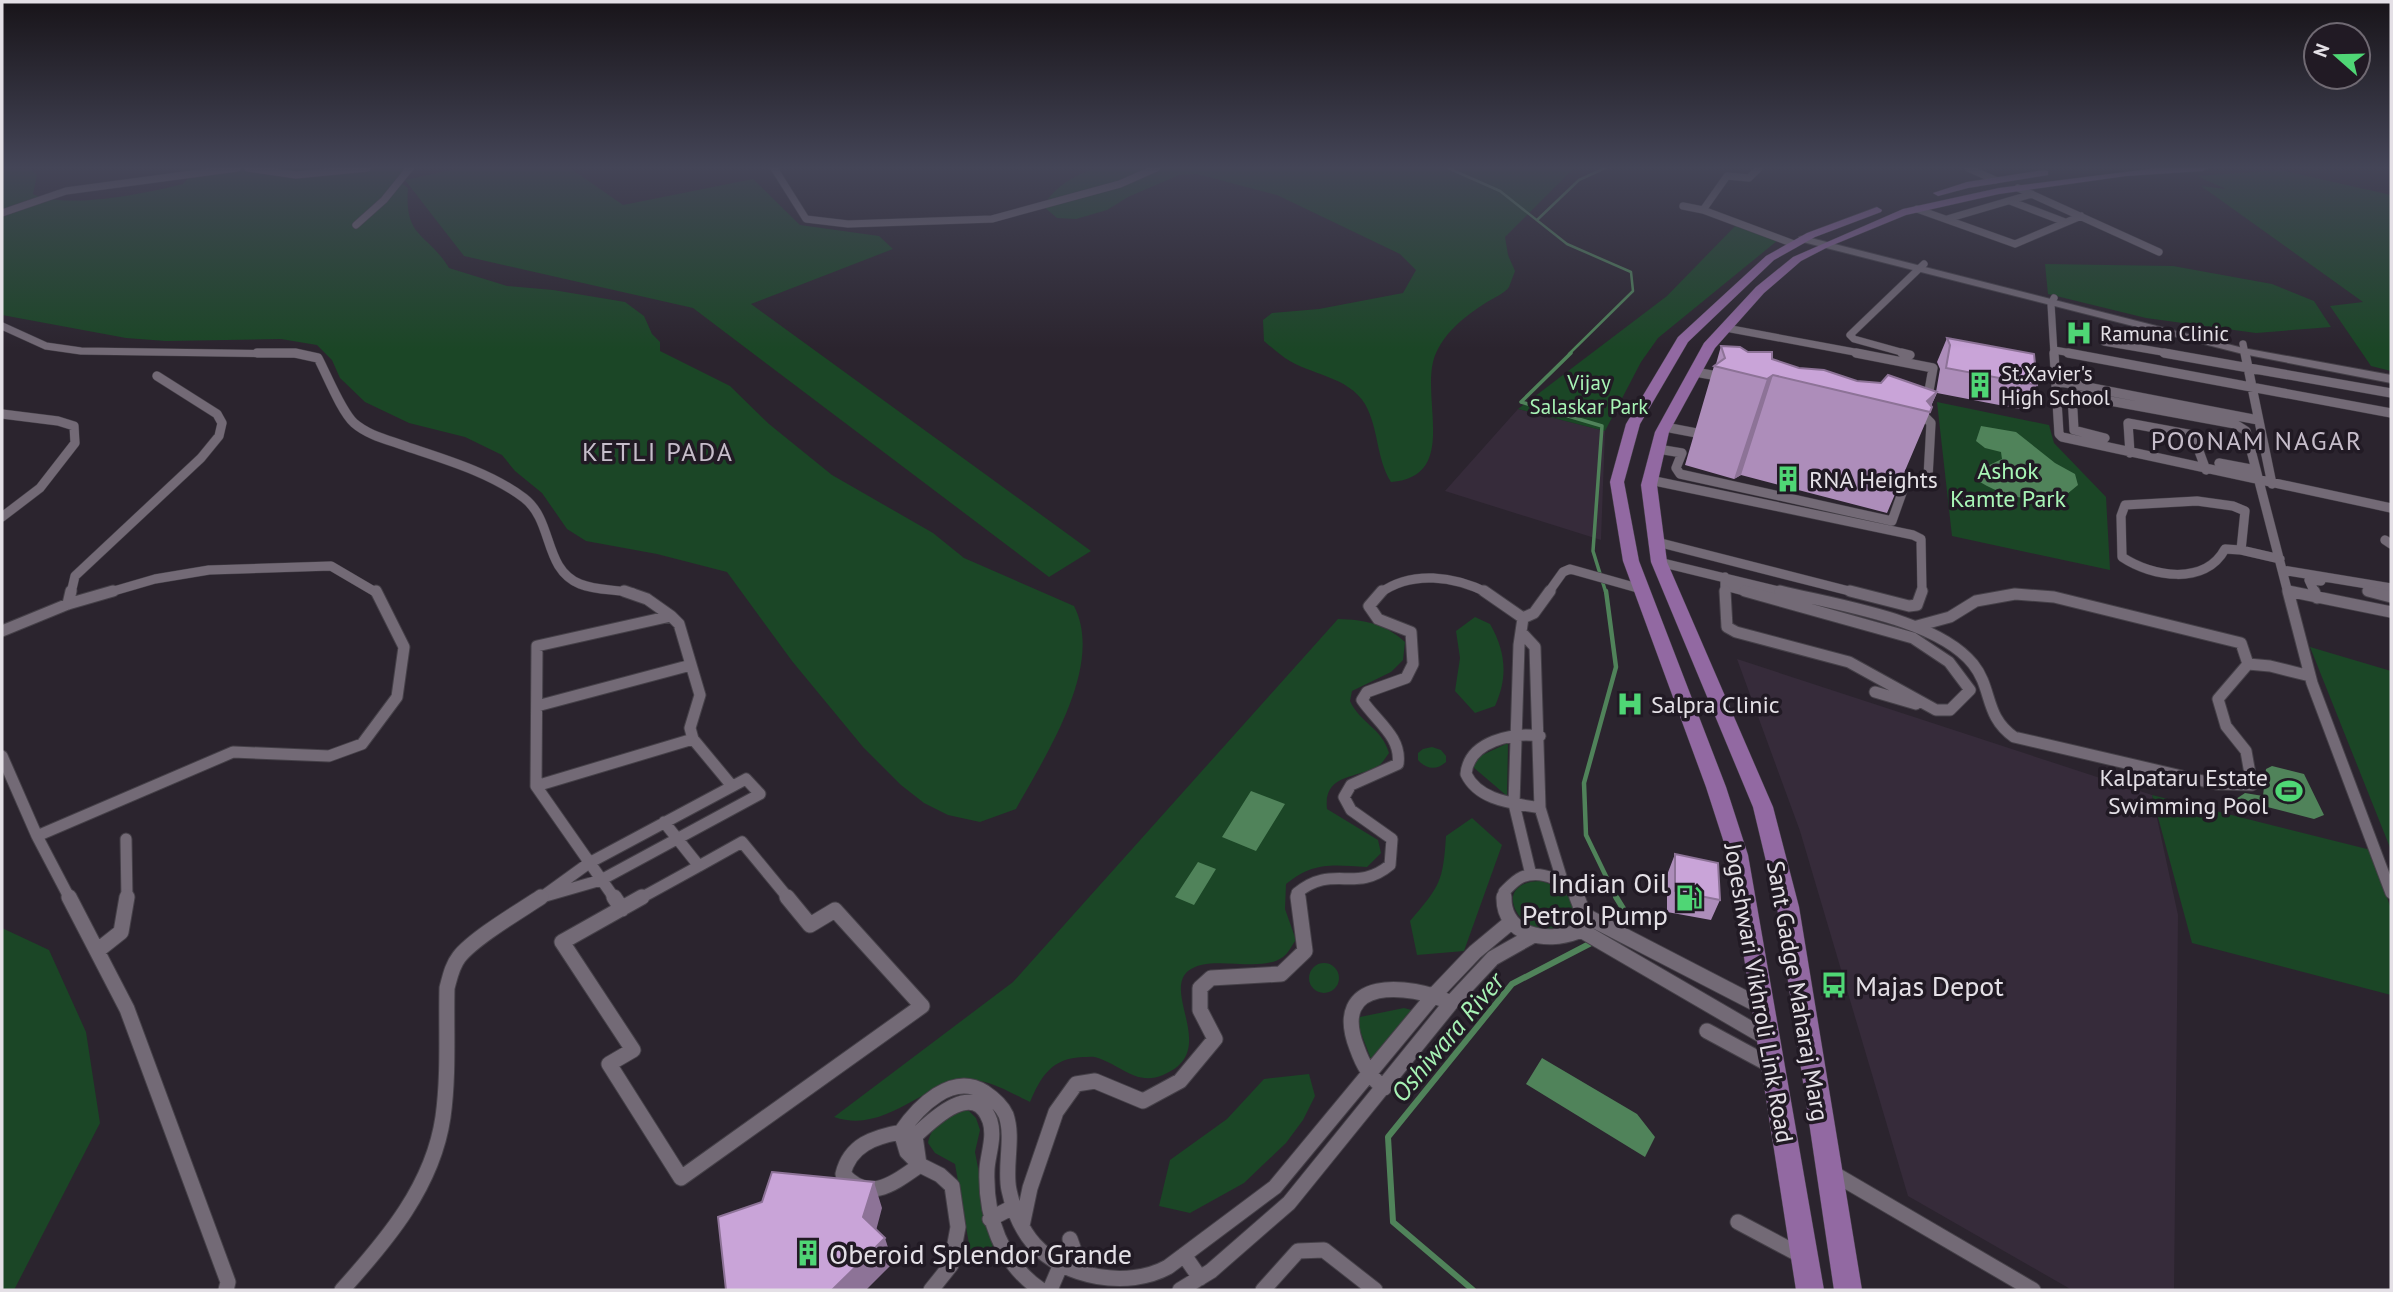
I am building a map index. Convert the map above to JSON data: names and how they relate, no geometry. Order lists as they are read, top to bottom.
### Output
{
  "streets": {
    "main road": ["Sant Gadge Maharaj Marg", "Jogeshwari Vikhroli Link Road"]
  },
  "crossings": [
    ["Sant Gadge Maharaj Marg", "Jogeshwari Vikhroli Link Road"]
  ],
  "districts": ["POONAM NAGAR", "KETLI PADA"],
  "water": ["Oshiwara River"],
  "parks": ["Vijay Salaskar Park", "Ashok Kamte Park"],
  "places": {
    "hospital": ["Ramuna Clinic", "Salpra Clinic"],
    "building": ["St.Xavier's High School", "RNA Heights", "Oberoid Splendor Grande"],
    "sports": ["Kalpataru Estate Swimming Pool"],
    "fuel station": ["Indian Oil Petrol Pump"],
    "bus stop": ["Majas Depot"]
  },
  "north": "left"
}
